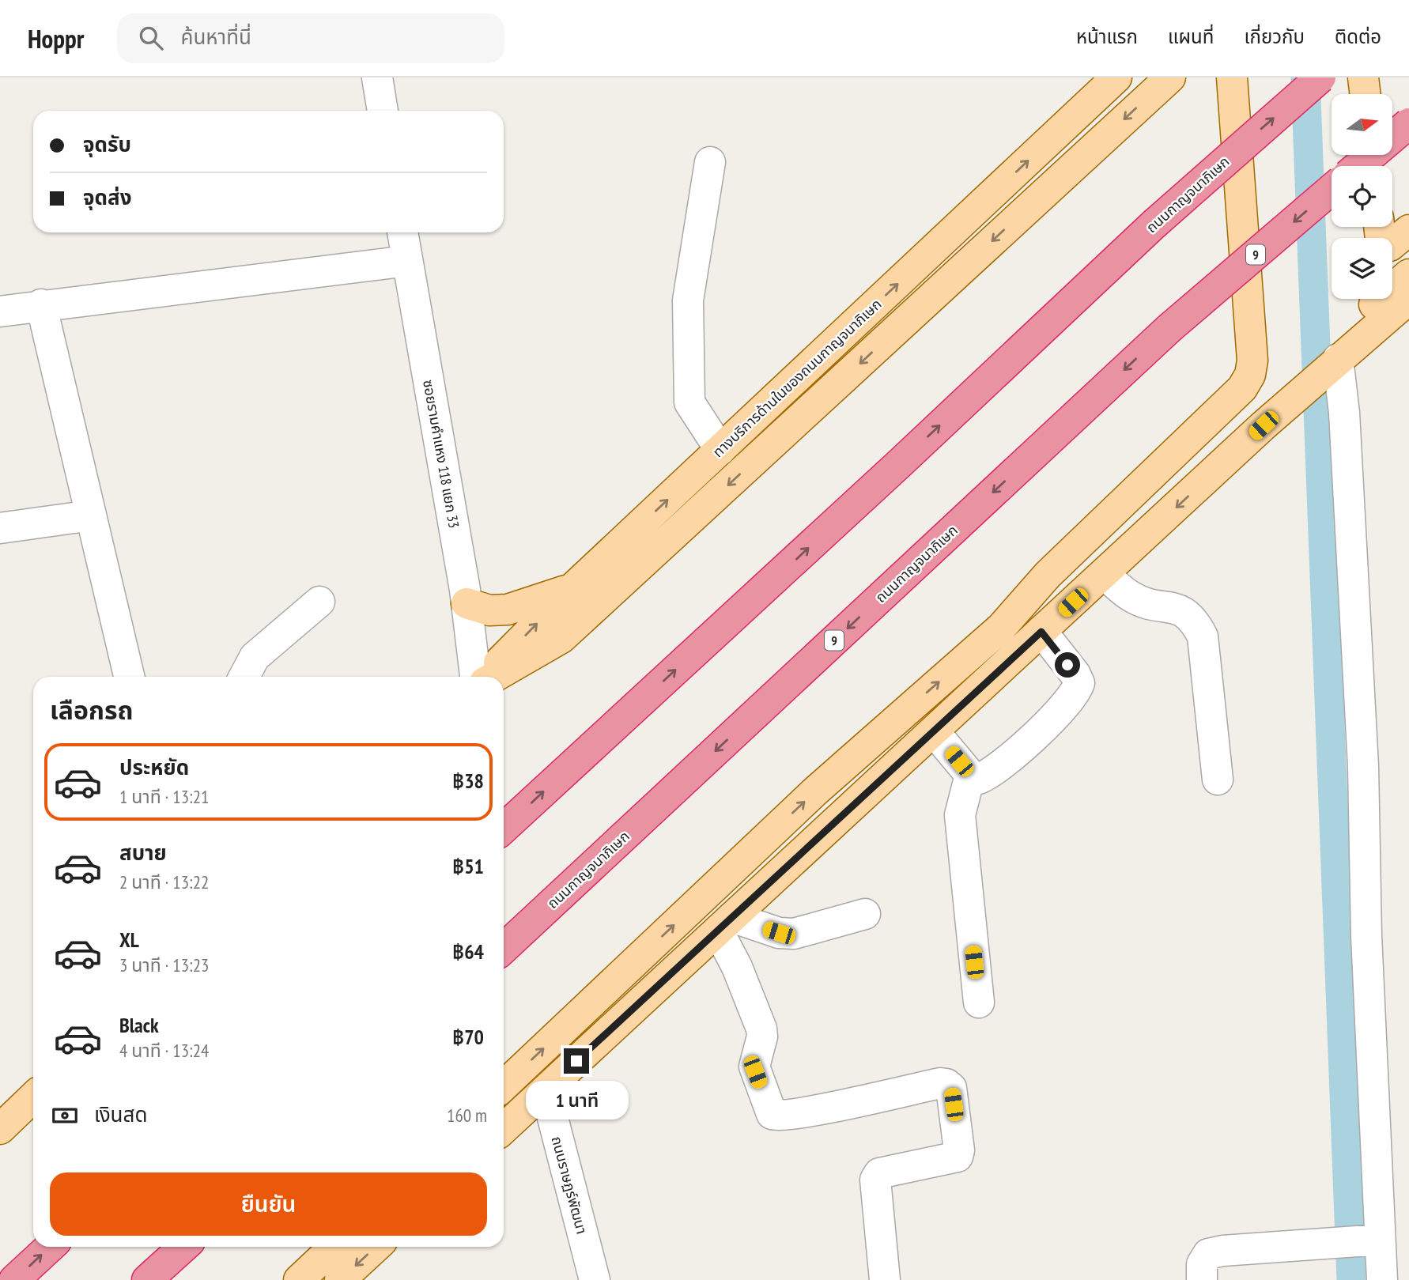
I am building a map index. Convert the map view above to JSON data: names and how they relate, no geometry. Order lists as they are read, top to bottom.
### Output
{
  "streets": {
    "highway": ["ถนนกาญจนาภิเษก", "9"],
    "main road": ["ทางบริการด้านในของถนนกาญจนาภิเษก"],
    "street": ["ซอยรามคำแหง 118 แยก 33", "ถนนราษฏร์พัฒนา"]
  },
  "north": "right",
  "page": {
    "header": "Hoppr",
    "search": "ค้นหาที่นี่",
    "nav": [
      "หน้าแรก",
      "แผนที่",
      "เกี่ยวกับ",
      "ติดต่อ"
    ],
    "banner": ["จุดรับ", "จุดส่ง"],
    "heading": "เลือกรถ",
    "list": [
      {
        "name": "ประหยัด",
        "note": "1 นาที · 13:21",
        "value": "฿38"
      },
      {
        "name": "สบาย",
        "note": "2 นาที · 13:22",
        "value": "฿51"
      },
      {
        "name": "XL",
        "note": "3 นาที · 13:23",
        "value": "฿64"
      },
      {
        "name": "Black",
        "note": "4 นาที · 13:24",
        "value": "฿70"
      }
    ],
    "bubble": "1 นาที",
    "pay": ["เงินสด", "160 m"],
    "buttons": "ยืนยัน"
  }
}
